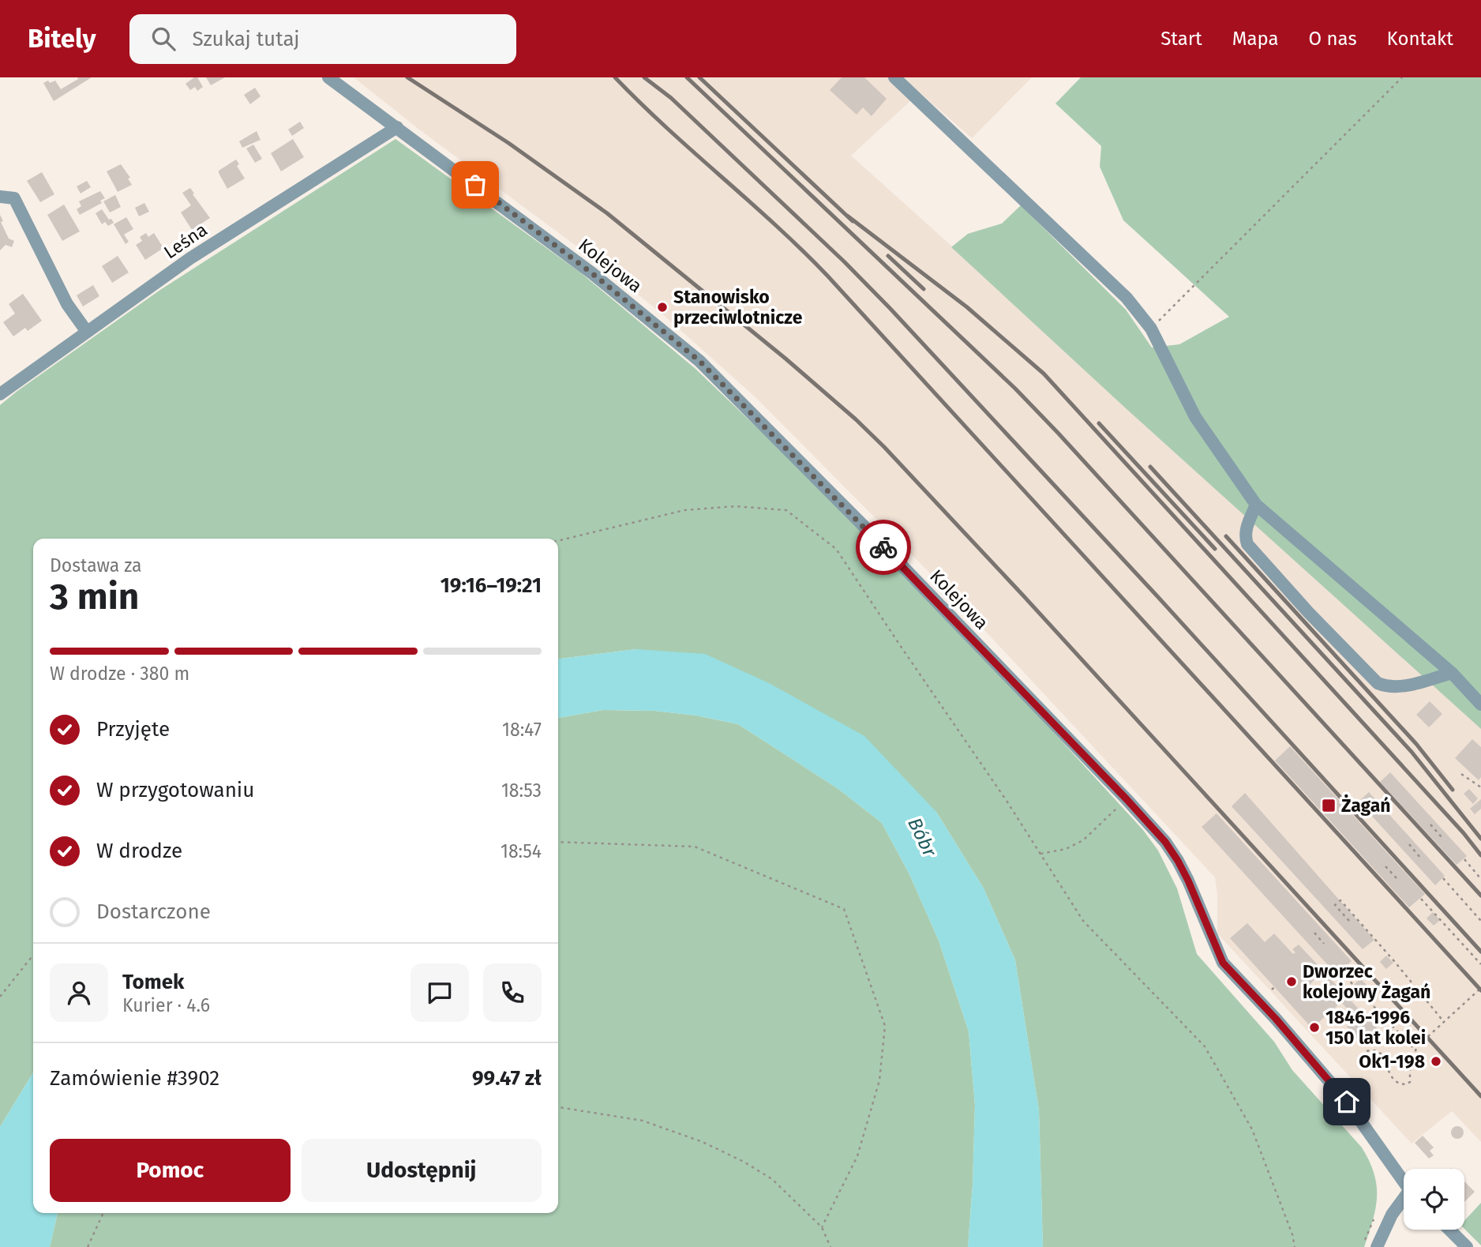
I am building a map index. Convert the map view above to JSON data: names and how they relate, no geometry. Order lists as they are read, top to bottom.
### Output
{
  "streets": {
    "street": ["Leśna", "Kolejowa"]
  },
  "crossings": [
    ["Leśna", "Kolejowa"]
  ],
  "water": ["Bóbr"],
  "places": {
    "other": [
      "Stanowisko przeciwlotnicze",
      "Dworzec kolejowy Żagań",
      "1846-1996 150 lat kolei",
      "Ok1-198"
    ],
    "transit": ["Żagań"]
  },
  "page": {
    "header": "Bitely",
    "search": "Szukaj tutaj",
    "nav": [
      "Start",
      "Mapa",
      "O nas",
      "Kontakt"
    ],
    "heading": ["3 min", "Dostawa za", "19:16–19:21"],
    "panel": [
      "Tomek",
      "Kurier · 4.6",
      "Zamówienie #3902",
      "99.47 zł"
    ],
    "bar": "W drodze · 380 m",
    "list": [
      ["Przyjęte", "18:47"],
      ["W przygotowaniu", "18:53"],
      ["W drodze", "18:54"],
      "Dostarczone"
    ],
    "buttons": ["Pomoc", "Udostępnij"]
  }
}
